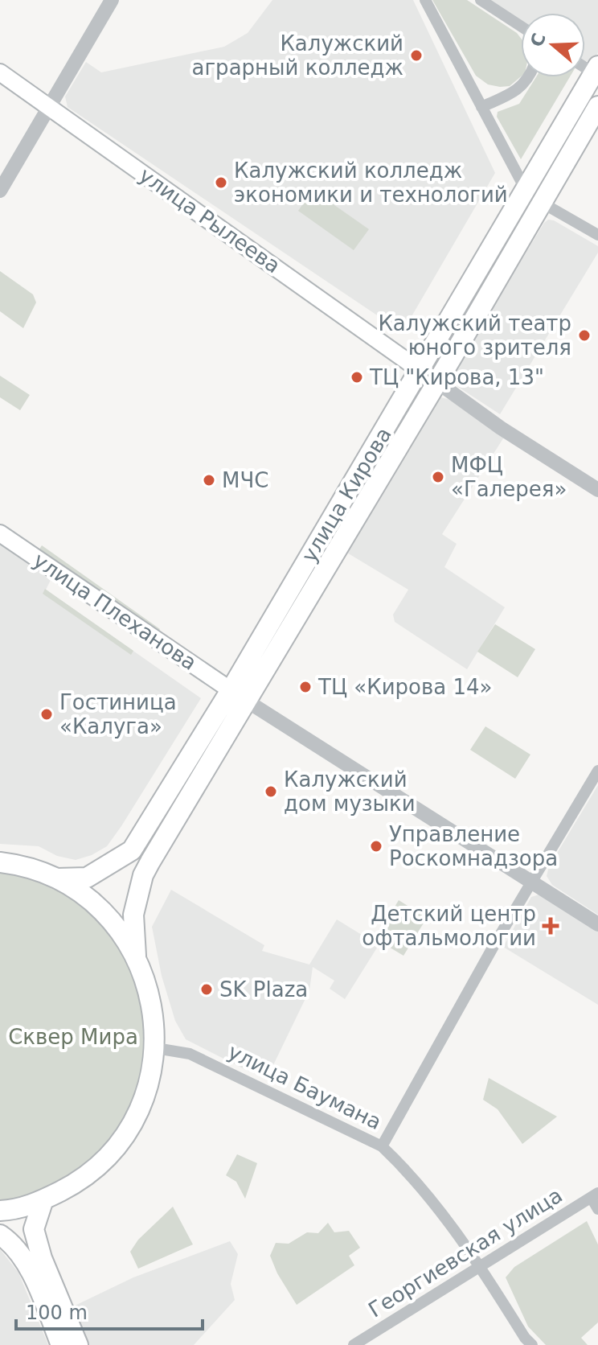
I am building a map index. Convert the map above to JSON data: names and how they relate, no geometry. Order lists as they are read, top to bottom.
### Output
{
  "streets": {
    "main road": ["улица Рылеева", "улица Кирова", "улица Плеханова"],
    "street": ["улица Баумана", "Георгиевская улица"]
  },
  "crossings": [
    ["улица Рылеева", "улица Кирова"],
    ["улица Кирова", "улица Плеханова"],
    ["улица Баумана", "Георгиевская улица"]
  ],
  "parks": ["Сквер Мира"],
  "places": {
    "other": [
      "Калужский аграрный колледж",
      "Калужский колледж экономики и технологий",
      "Калужский театр юного зрителя",
      "ТЦ \"Кирова, 13\"",
      "МФЦ «Галерея»",
      "МЧС",
      "ТЦ «Кирова 14»",
      "Гостиница «Калуга»",
      "Калужский дом музыки",
      "Управление Роскомнадзора",
      "SK Plaza"
    ],
    "health": ["Детский центр офтальмологии"]
  },
  "scale_bar": "100 m",
  "north": "left"
}
